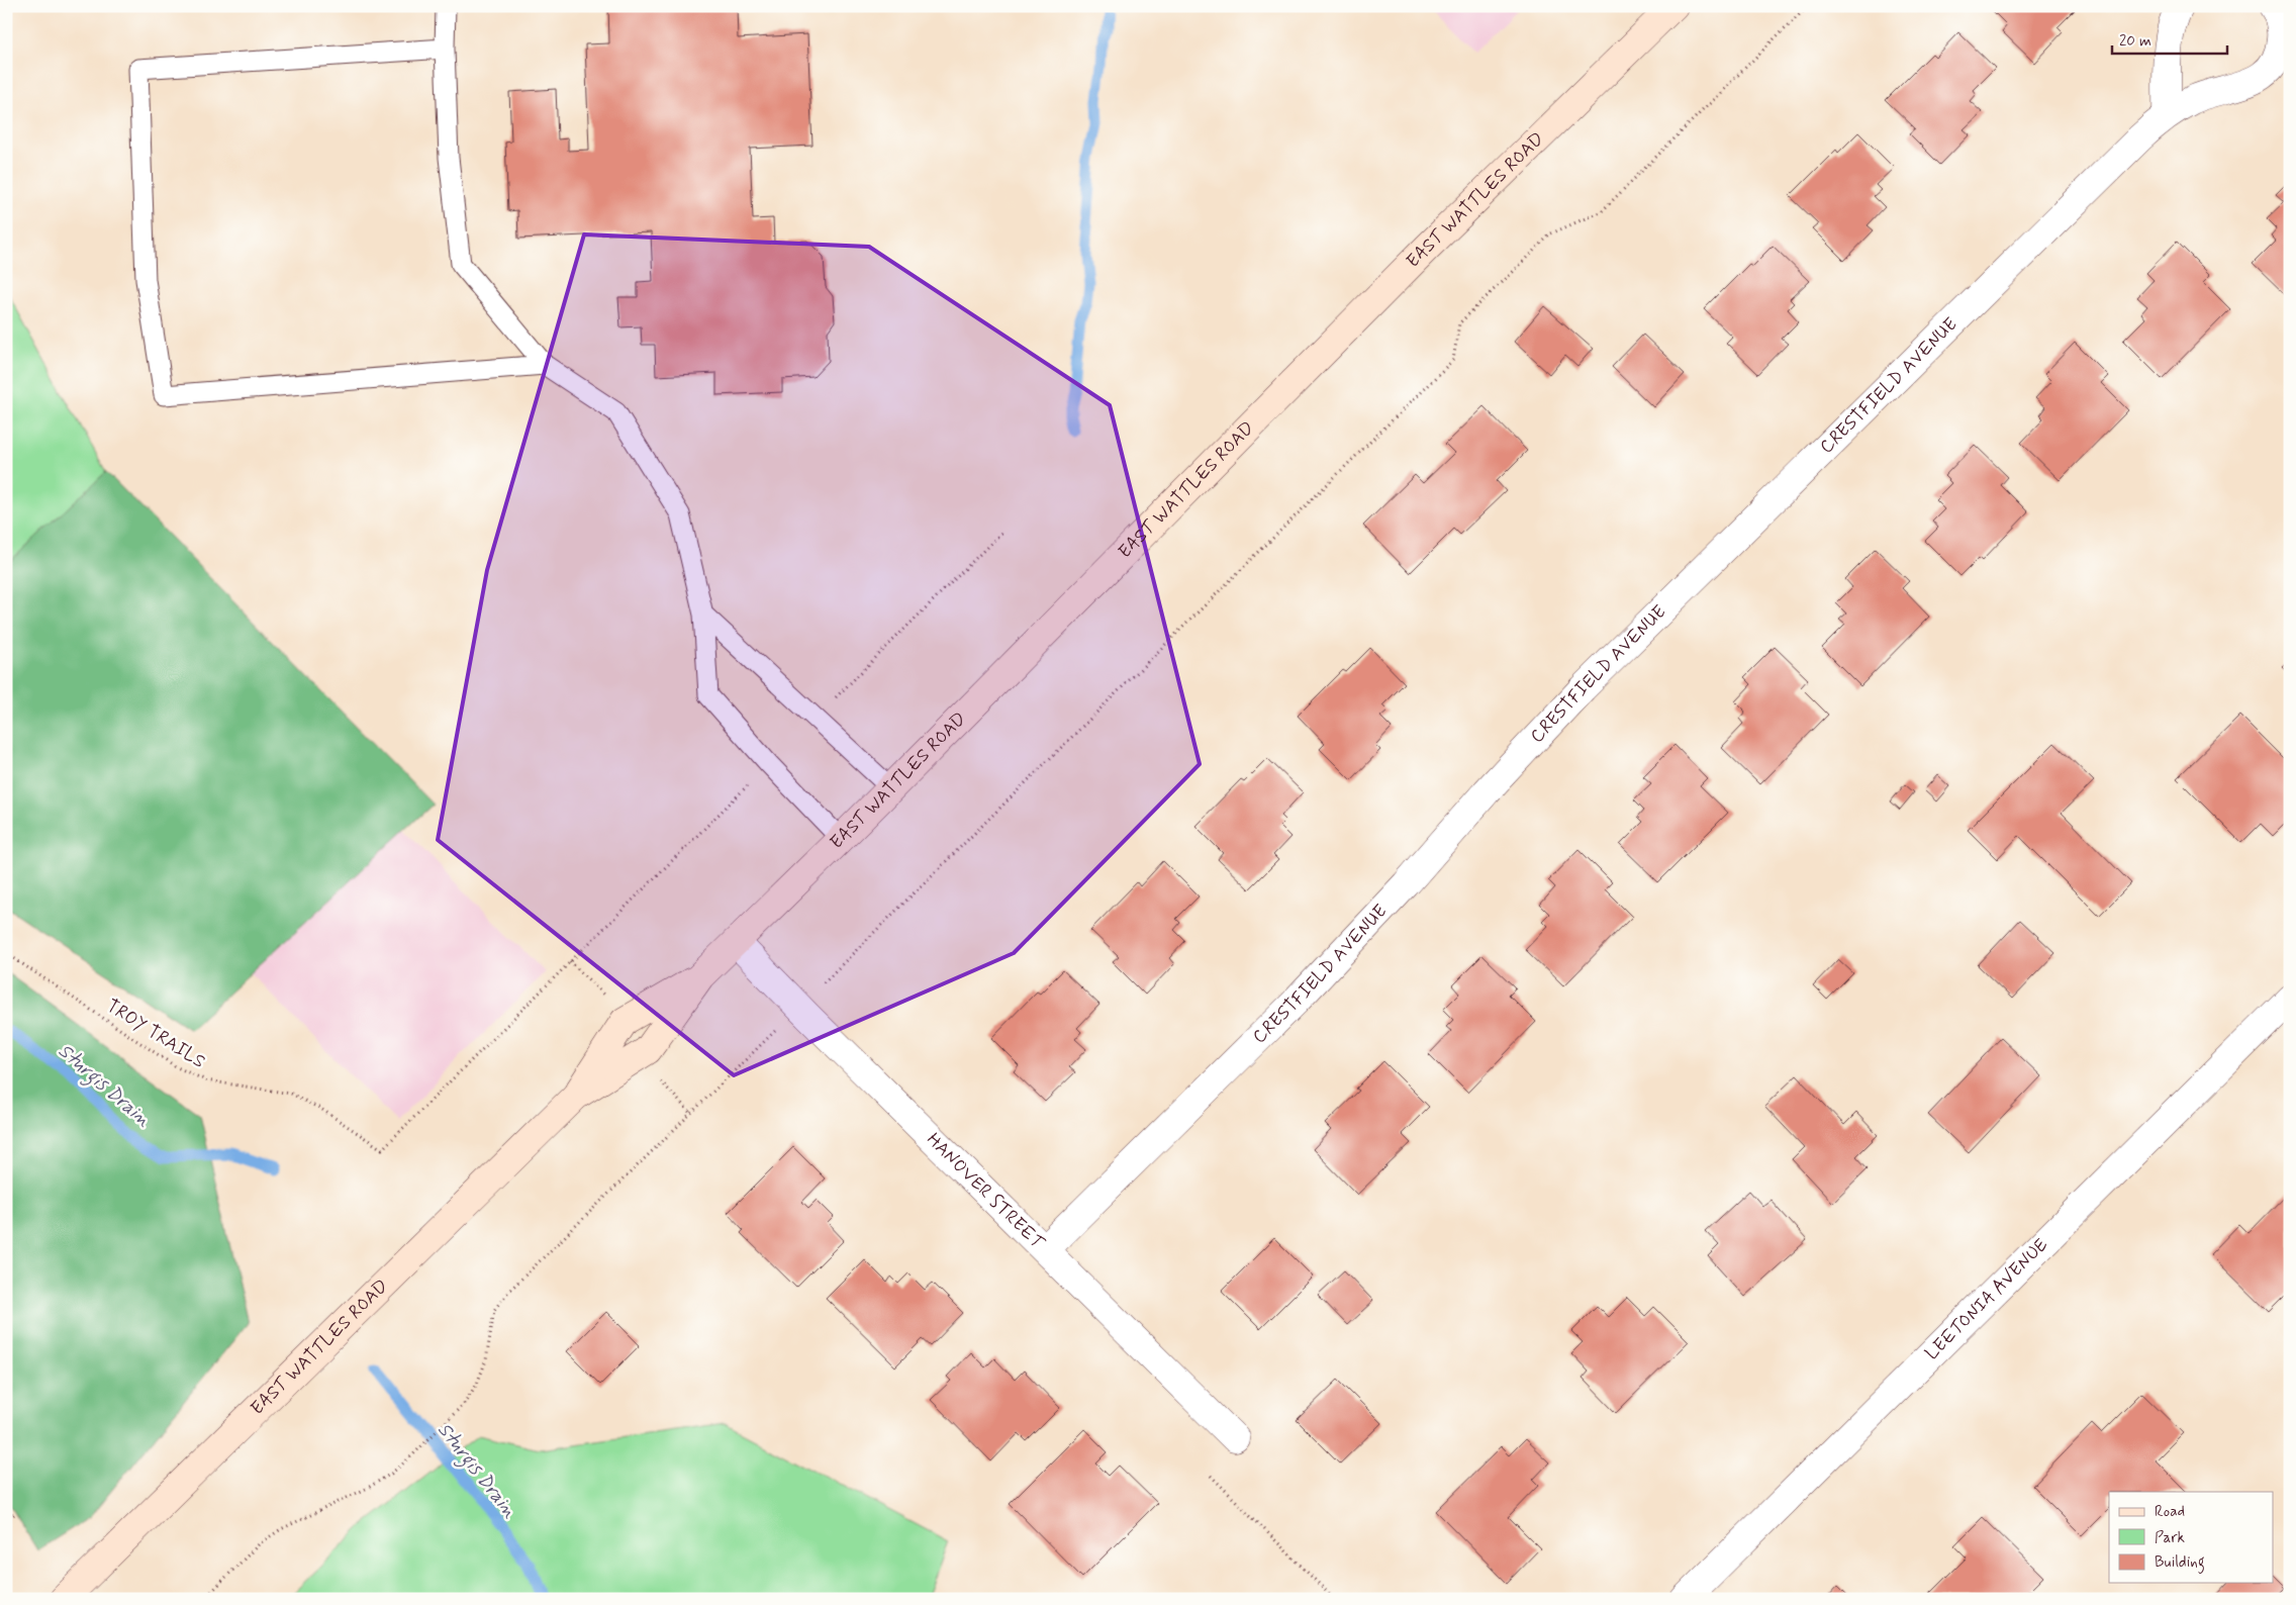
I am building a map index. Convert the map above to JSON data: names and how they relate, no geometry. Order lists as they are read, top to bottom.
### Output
{
  "streets": {
    "main road": ["EAST WATTLES ROAD"],
    "street": ["CRESTFIELD AVENUE", "HANOVER STREET", "LEETONIA AVENUE"],
    "path": ["TROY TRAILS"]
  },
  "crossings": [
    ["EAST WATTLES ROAD", "HANOVER STREET"],
    ["CRESTFIELD AVENUE", "HANOVER STREET"]
  ],
  "water": ["Sturgis Drain"],
  "legend": ["Road", "Park", "Building"],
  "scale_bar": "20 m"
}
